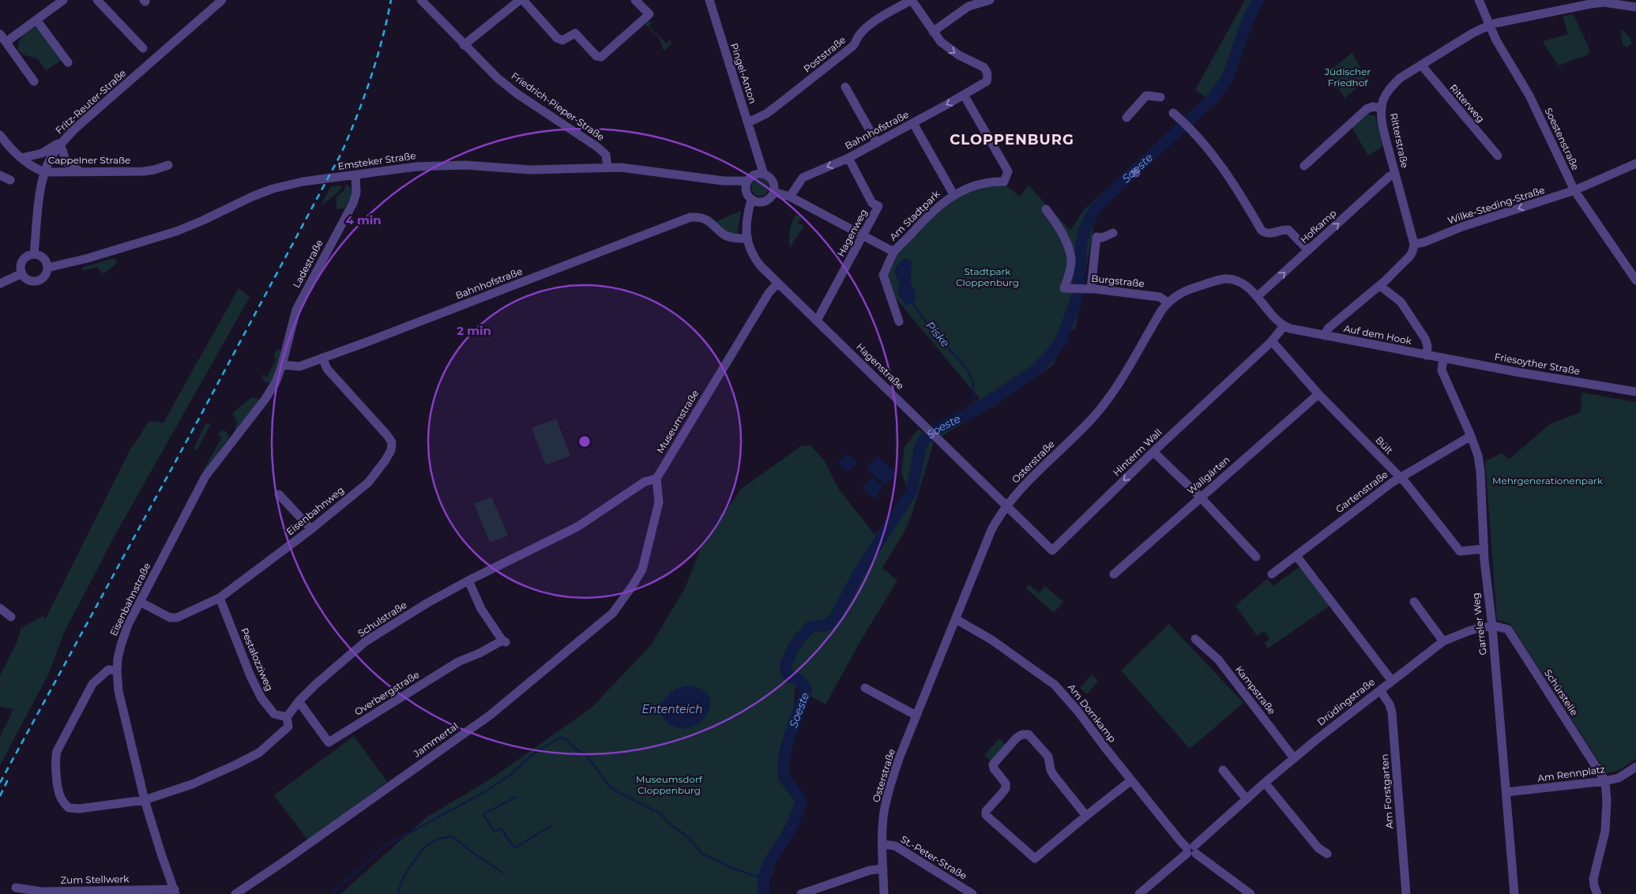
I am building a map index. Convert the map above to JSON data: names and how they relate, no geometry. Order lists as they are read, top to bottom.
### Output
{
  "streets": {
    "street": [
      "Poststraße",
      "Pingel-Anton",
      "Fritz-Reuter-Straße",
      "Ritterweg",
      "Friedrich-Pieper-Straße",
      "Bahnhofstraße",
      "Soestenstraße",
      "Ritterstraße",
      "Cappelner Straße",
      "Emsteker Straße",
      "Wilke-Steding-Straße",
      "Am Stadtpark",
      "Hofkamp",
      "Hagenweg",
      "Ladestraße",
      "Burgstraße",
      "Auf dem Hook",
      "Friesoyther Straße",
      "Hagenstraße",
      "Museumstraße",
      "Bült",
      "Hinterm Wall",
      "Osterstraße",
      "Wallgärten",
      "Gartenstraße",
      "Eisenbahnweg",
      "Eisenbahnstraße",
      "Schulstraße",
      "Garreler Weg",
      "Pestalozziweg",
      "Kampstraße",
      "Schürstelle",
      "Overbergstraße",
      "Drüdingstraße",
      "Am Dornkamp",
      "Jammertal",
      "Am Rennplatz",
      "Am Forstgarten",
      "St.-Peter-Straße",
      "Zum Stellwerk"
    ]
  },
  "crossings": [
    ["Poststraße", "Pingel-Anton"],
    ["Pingel-Anton", "Emsteker Straße"],
    ["Pingel-Anton", "Hagenstraße"],
    ["Fritz-Reuter-Straße", "Cappelner Straße"],
    ["Fritz-Reuter-Straße", "Emsteker Straße"],
    ["Ritterweg", "Ritterstraße"],
    ["Friedrich-Pieper-Straße", "Emsteker Straße"],
    ["Bahnhofstraße", "Am Stadtpark"],
    ["Bahnhofstraße", "Hagenweg"],
    ["Bahnhofstraße", "Ladestraße"],
    ["Bahnhofstraße", "Hagenstraße"],
    ["Bahnhofstraße", "Eisenbahnweg"],
    ["Bahnhofstraße", "Eisenbahnstraße"],
    ["Soestenstraße", "Ritterstraße"],
    ["Soestenstraße", "Wilke-Steding-Straße"],
    ["Ritterstraße", "Wilke-Steding-Straße"],
    ["Ritterstraße", "Hofkamp"],
    ["Emsteker Straße", "Ladestraße"],
    ["Emsteker Straße", "Hagenstraße"],
    ["Am Stadtpark", "Hagenweg"],
    ["Hofkamp", "Osterstraße"],
    ["Hagenweg", "Hagenstraße"],
    ["Ladestraße", "Eisenbahnstraße"],
    ["Burgstraße", "Osterstraße"],
    ["Auf dem Hook", "Friesoyther Straße"],
    ["Auf dem Hook", "Hinterm Wall"],
    ["Auf dem Hook", "Garreler Weg"],
    ["Friesoyther Straße", "Garreler Weg"],
    ["Hagenstraße", "Museumstraße"],
    ["Hagenstraße", "Hinterm Wall"],
    ["Hagenstraße", "Osterstraße"],
    ["Museumstraße", "Schulstraße"],
    ["Museumstraße", "Jammertal"],
    ["Bült", "Hinterm Wall"],
    ["Bült", "Wallgärten"],
    ["Bült", "Gartenstraße"],
    ["Bült", "Garreler Weg"],
    ["Hinterm Wall", "Osterstraße"],
    ["Osterstraße", "Am Dornkamp"],
    ["Osterstraße", "St.-Peter-Straße"],
    ["Gartenstraße", "Garreler Weg"],
    ["Eisenbahnweg", "Eisenbahnstraße"],
    ["Eisenbahnweg", "Pestalozziweg"],
    ["Eisenbahnstraße", "Schulstraße"],
    ["Eisenbahnstraße", "Zum Stellwerk"],
    ["Schulstraße", "Pestalozziweg"],
    ["Schulstraße", "Overbergstraße"],
    ["Schulstraße", "Jammertal"],
    ["Garreler Weg", "Schürstelle"],
    ["Garreler Weg", "Drüdingstraße"],
    ["Garreler Weg", "Am Rennplatz"],
    ["Kampstraße", "Drüdingstraße"],
    ["Schürstelle", "Drüdingstraße"],
    ["Schürstelle", "Am Rennplatz"],
    ["Drüdingstraße", "Am Dornkamp"],
    ["Drüdingstraße", "Am Forstgarten"]
  ],
  "one_way": ["Wilke-Steding-Straße"],
  "districts": ["CLOPPENBURG"],
  "water": ["Soeste", "Piske", "Ententeich"],
  "parks": [
    "Jüdischer Friedhof",
    "Stadtpark Cloppenburg",
    "Mehrgenerationenpark",
    "Museumsdorf Cloppenburg"
  ],
  "rings": ["4 min", "2 min"]
}
